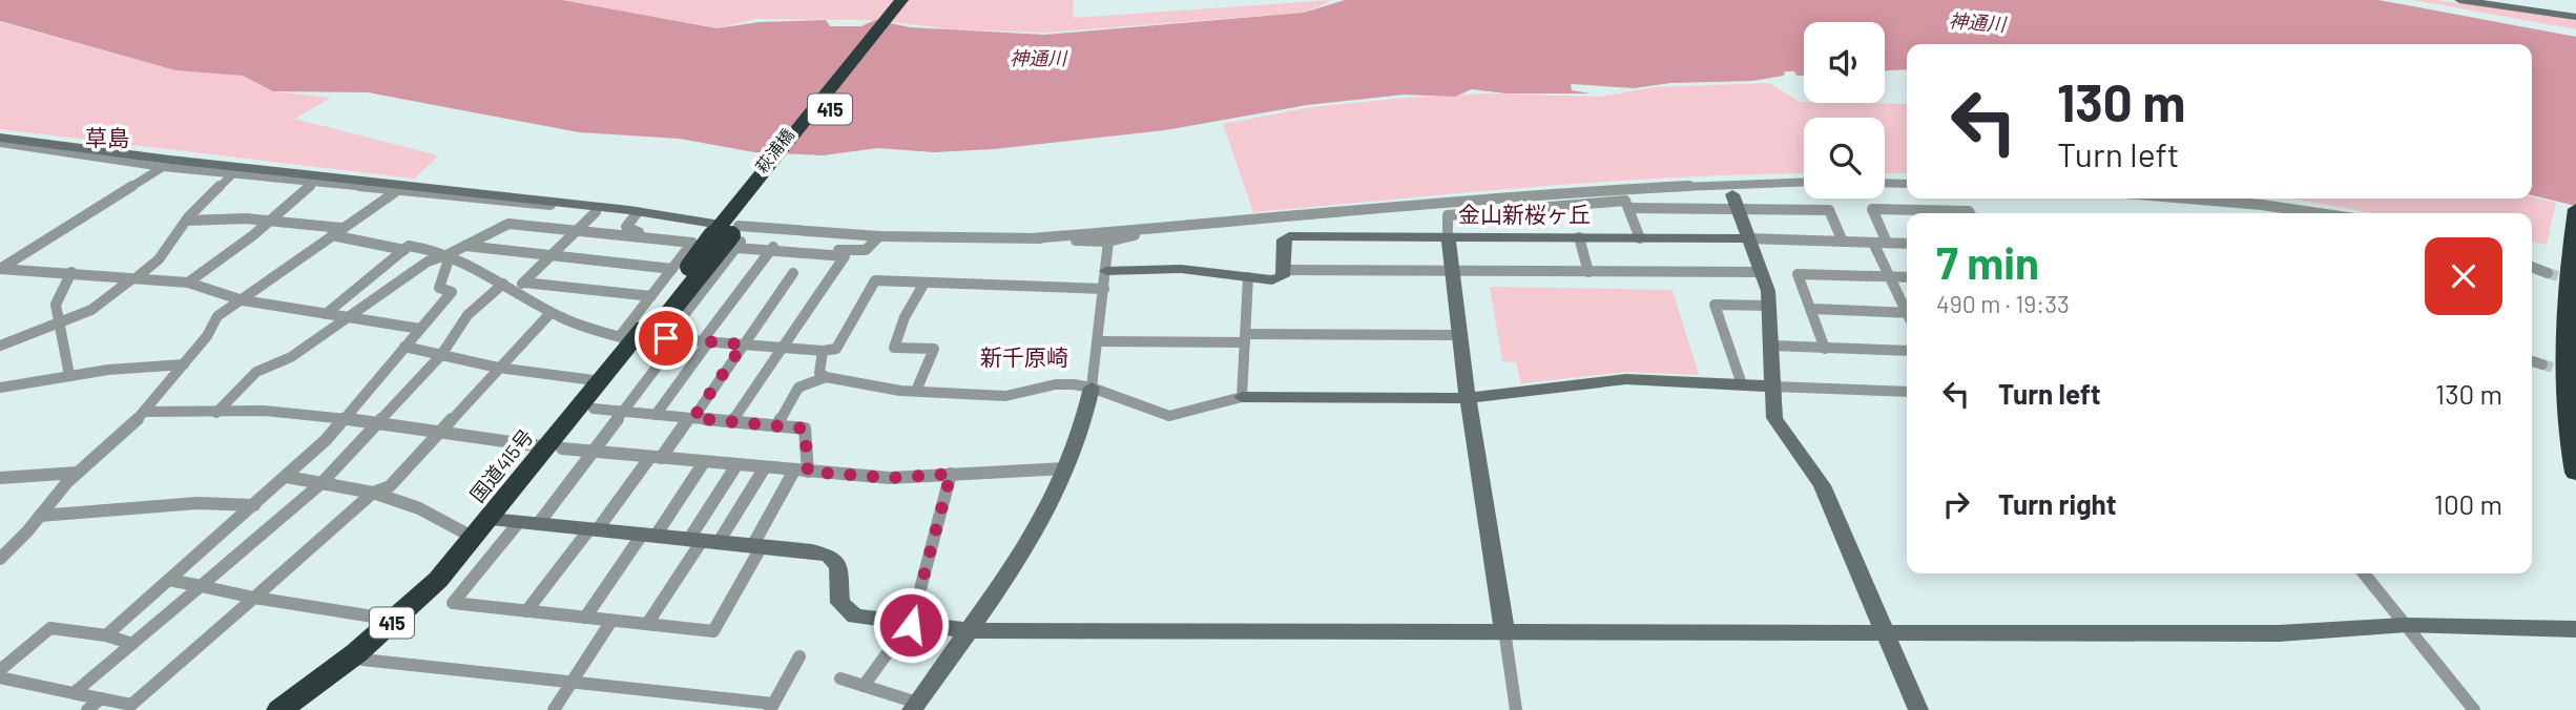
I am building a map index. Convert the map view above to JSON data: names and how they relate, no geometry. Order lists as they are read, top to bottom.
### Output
{
  "streets": {
    "highway": ["415", "萩浦橋", "国道415号"]
  },
  "crossings": [
    ["萩浦橋", "国道415号"]
  ],
  "districts": ["草島", "金山新桜ヶ丘", "新千原崎"],
  "water": ["神通川"],
  "page": {
    "turn": ["130 m", "Turn left"],
    "heading": ["7 min", "490 m · 19:33"],
    "list": [
      {
        "name": "Turn left",
        "value": "130 m"
      },
      {
        "name": "Turn right",
        "value": "100 m"
      }
    ]
  }
}
